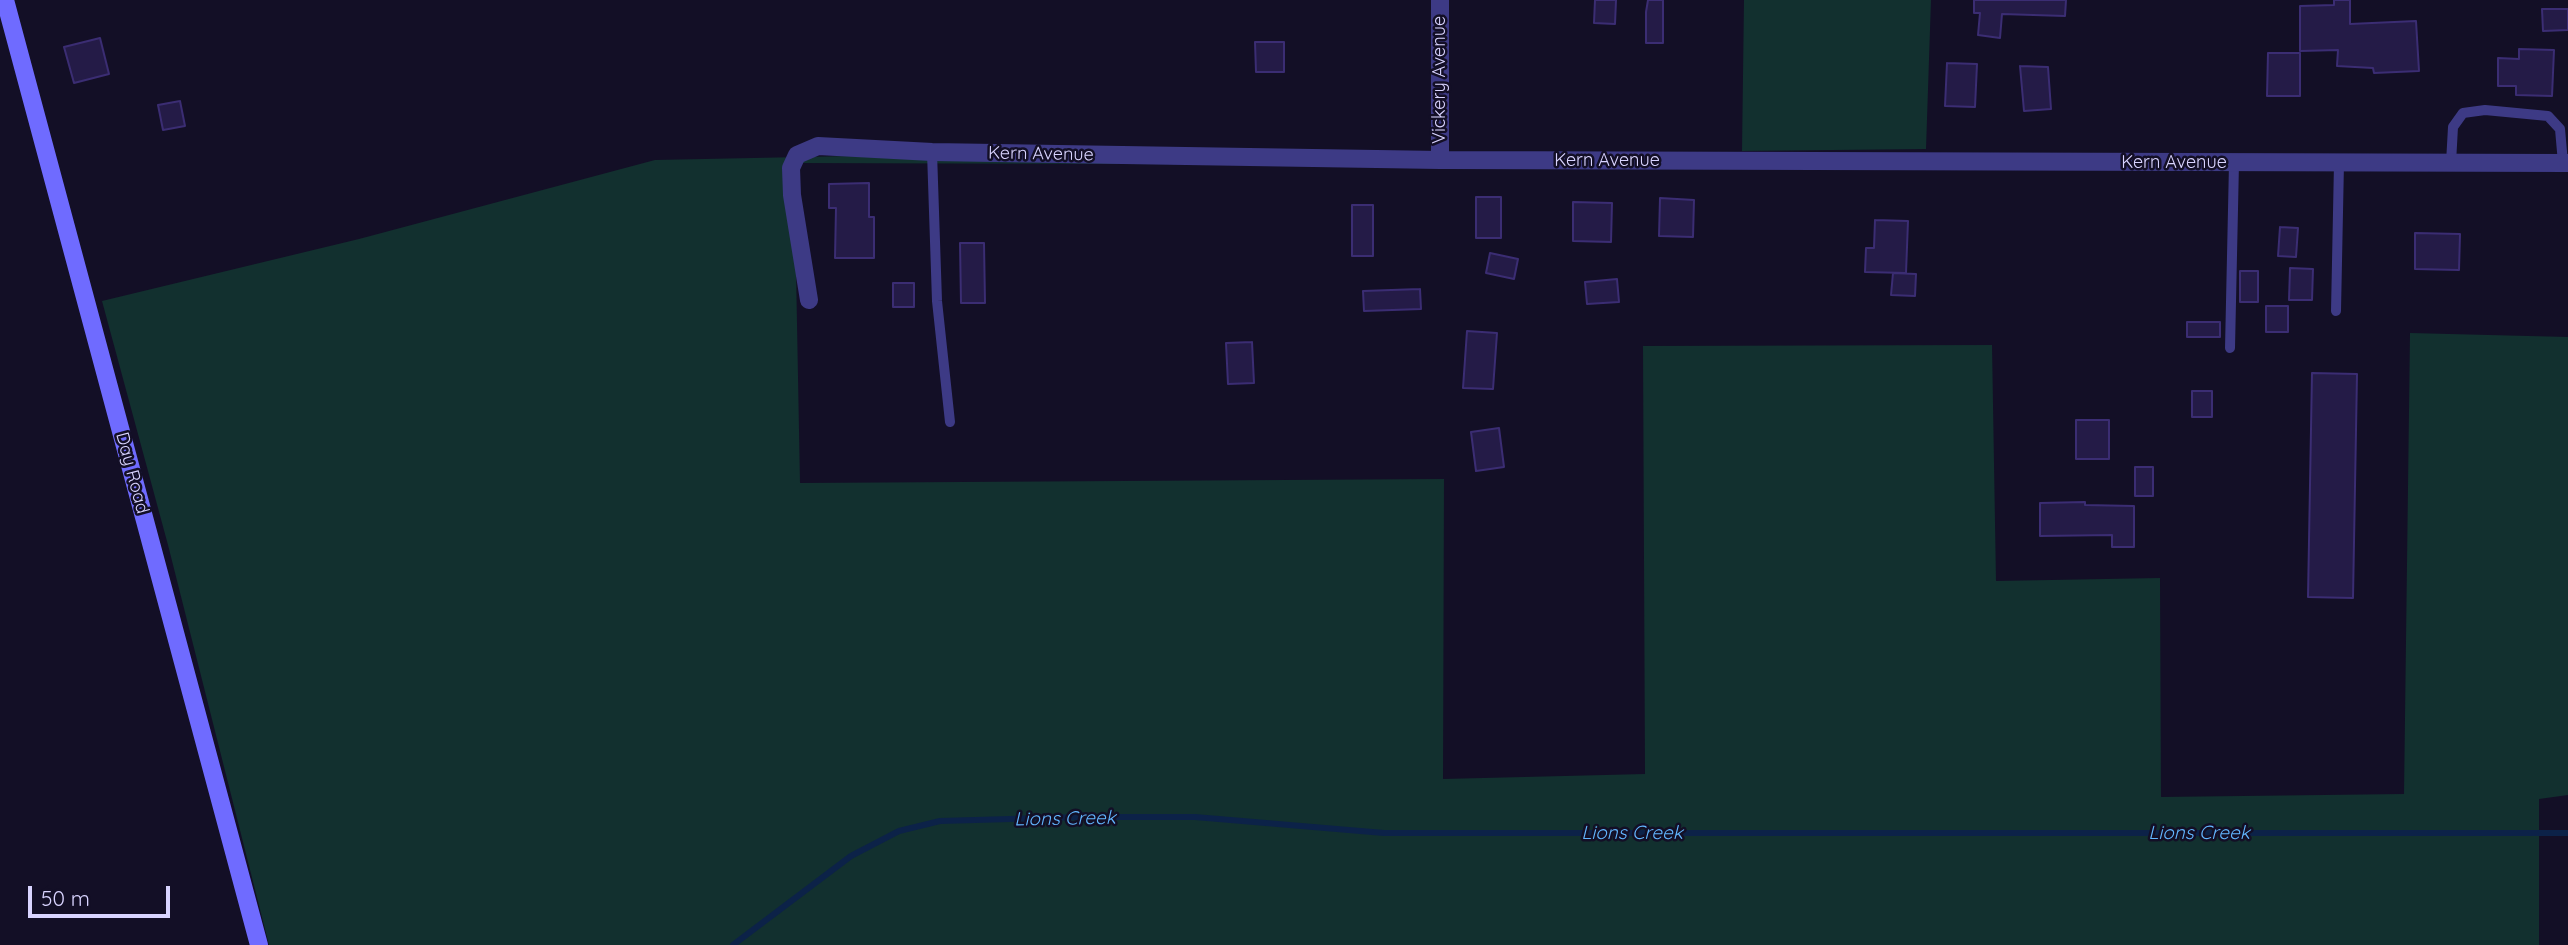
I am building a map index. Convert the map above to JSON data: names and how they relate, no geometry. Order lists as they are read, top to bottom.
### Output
{
  "streets": {
    "street": ["Vickery Avenue", "Kern Avenue", "Day Road"]
  },
  "crossings": [
    ["Vickery Avenue", "Kern Avenue"]
  ],
  "water": ["Lions Creek"],
  "scale_bar": "50 m"
}
